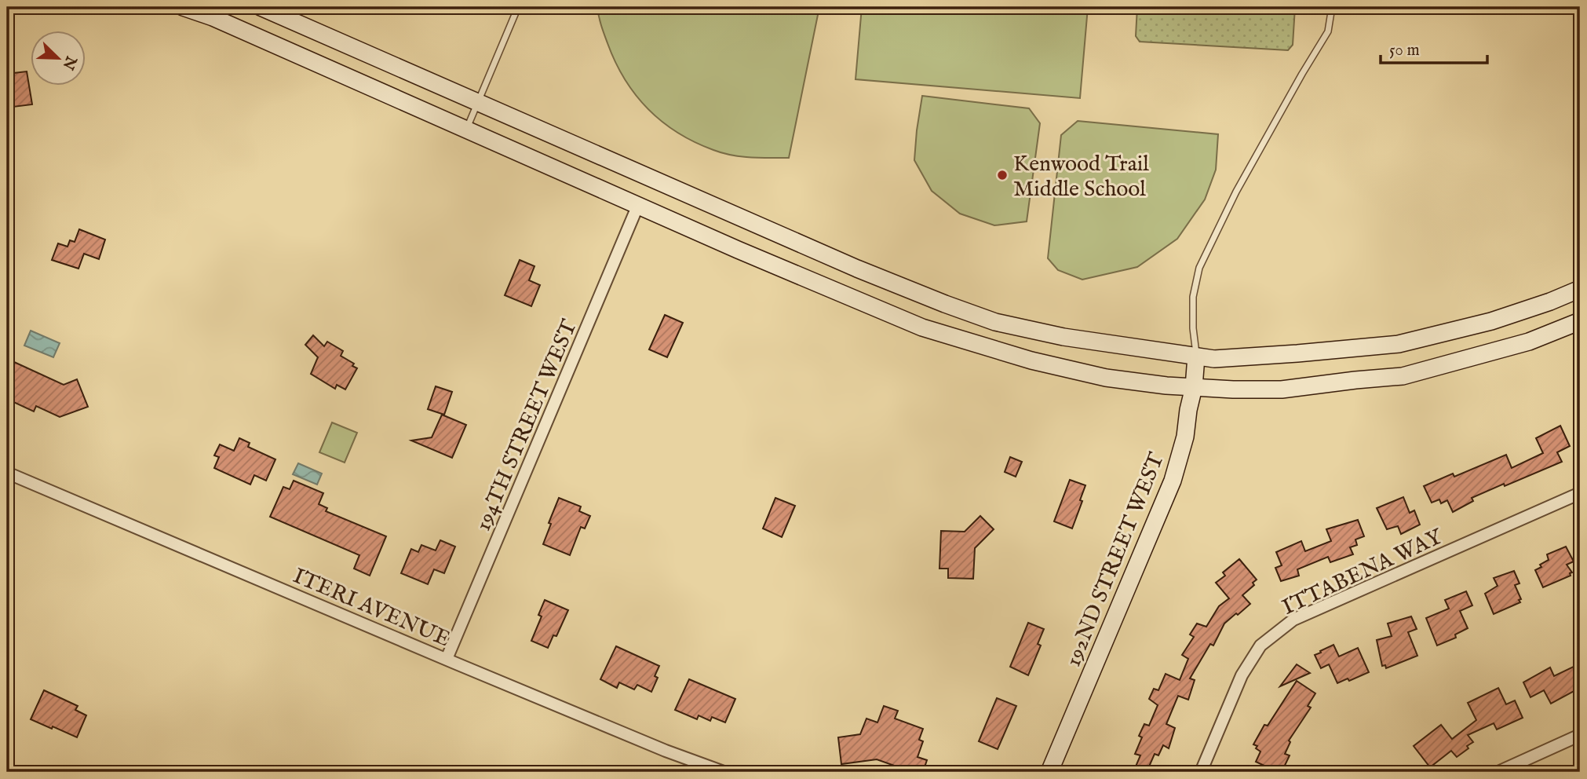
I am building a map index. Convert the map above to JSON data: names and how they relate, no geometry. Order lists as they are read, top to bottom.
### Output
{
  "streets": {
    "main road": ["192ND STREET WEST"],
    "street": ["194TH STREET WEST", "ITTABENA WAY", "ITERI AVENUE"]
  },
  "crossings": [
    ["194TH STREET WEST", "ITERI AVENUE"]
  ],
  "places": ["Kenwood Trail Middle School"],
  "scale_bar": "50 m",
  "north": "bottom right"
}
